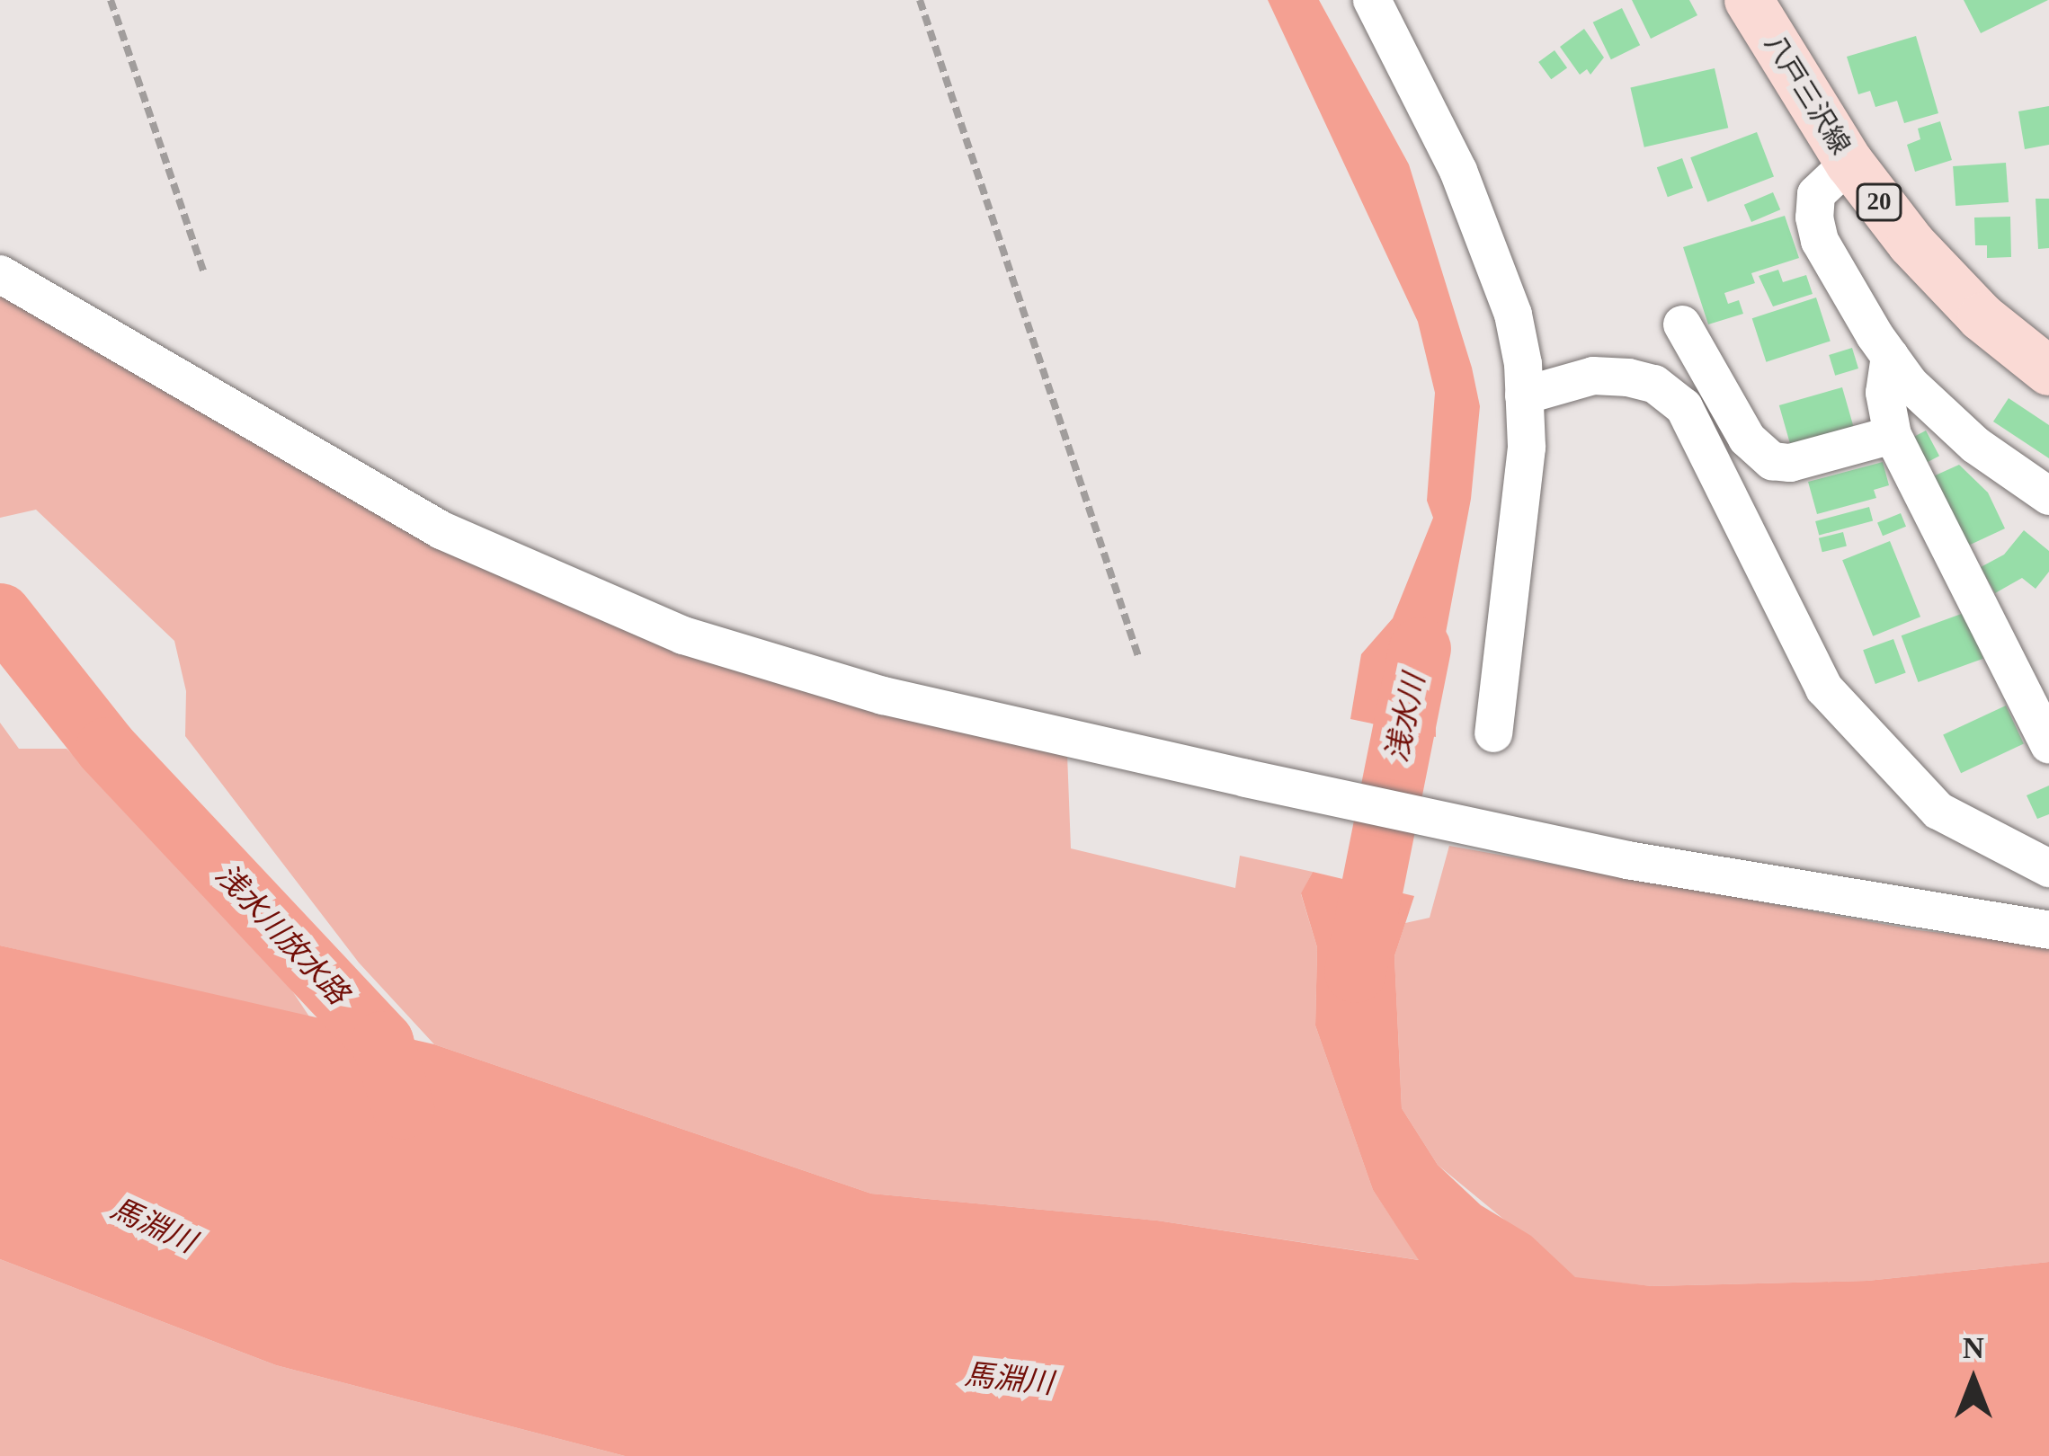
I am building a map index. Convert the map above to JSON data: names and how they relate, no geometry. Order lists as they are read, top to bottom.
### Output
{
  "streets": {
    "main road": ["八戸三沢線", "20"]
  },
  "water": ["浅水川", "浅水川放水路", "馬淵川"],
  "north": "top"
}
